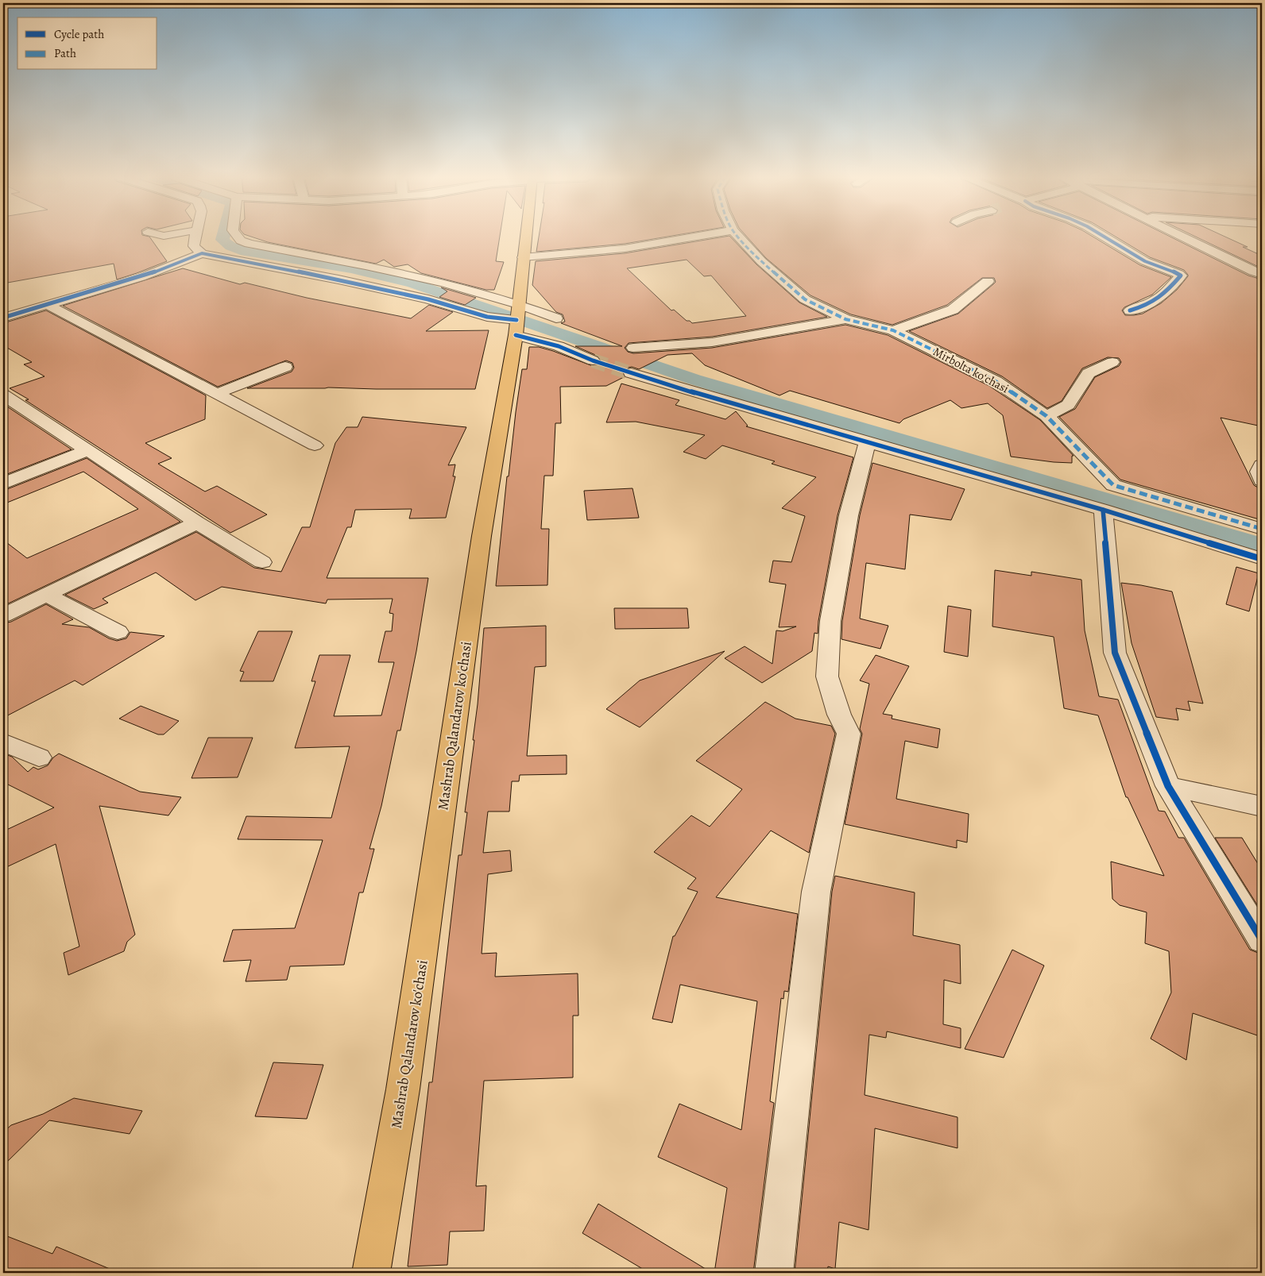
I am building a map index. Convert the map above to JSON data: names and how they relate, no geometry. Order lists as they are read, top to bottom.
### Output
{
  "streets": {
    "main road": ["Mashrab Qalandarov ko'chasi"],
    "street": ["Mirbolta koʻchasi"]
  },
  "legend": ["Cycle path", "Path"]
}
